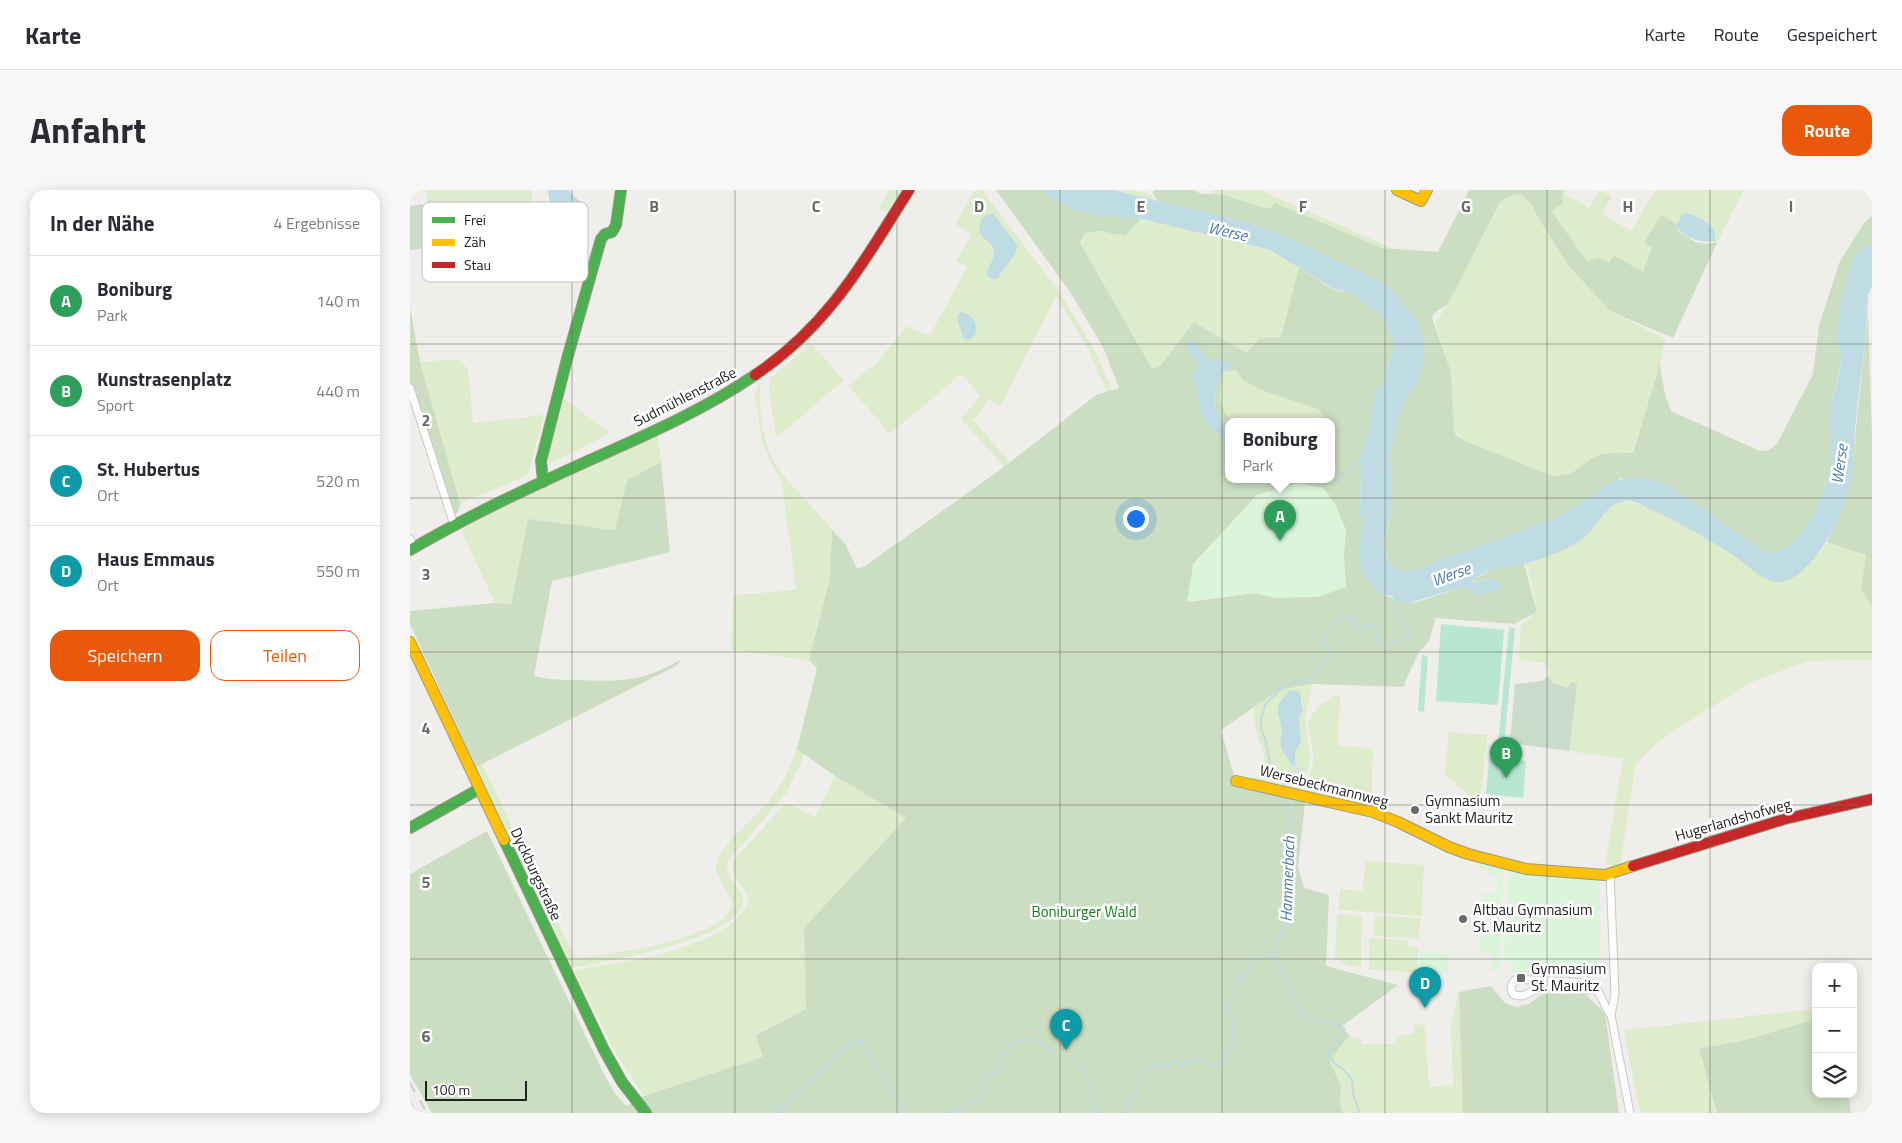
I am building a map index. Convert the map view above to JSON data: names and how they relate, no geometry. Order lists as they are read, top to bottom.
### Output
{
  "streets": {
    "street": [
      "Sudmühlenstraße",
      "Wersebeckmannweg",
      "Hugerlandshofweg",
      "Dyckburgstraße"
    ]
  },
  "crossings": [
    ["Wersebeckmannweg", "Hugerlandshofweg"]
  ],
  "water": ["Werse", "Hammerbach"],
  "parks": ["Boniburger Wald"],
  "places": {
    "other": ["Gymnasium Sankt Mauritz", "Altbau Gymnasium St. Mauritz"],
    "transit": ["Gymnasium St. Mauritz"]
  },
  "legend": ["Frei", "Zäh", "Stau"],
  "scale_bar": "100 m",
  "page": {
    "header": "Karte",
    "nav": ["Karte", "Route", "Gespeichert"],
    "title": "Anfahrt",
    "buttons": [
      "Route",
      ["Speichern", "Teilen"]
    ],
    "heading": ["In der Nähe", "4 Ergebnisse"],
    "list": [
      {
        "mark": "A",
        "name": "Boniburg",
        "note": "Park",
        "value": "140 m"
      },
      {
        "mark": "B",
        "name": "Kunstrasenplatz",
        "note": "Sport",
        "value": "440 m"
      },
      {
        "mark": "C",
        "name": "St. Hubertus",
        "note": "Ort",
        "value": "520 m"
      },
      {
        "mark": "D",
        "name": "Haus Emmaus",
        "note": "Ort",
        "value": "550 m"
      }
    ],
    "popup": ["Boniburg", "Park"],
    "pins": [
      "A",
      "B",
      "D",
      "C"
    ],
    "map_buttons": ["+", "−"],
    "scale": "100 m"
  },
  "grid": {
    "columns": [
      "B",
      "C",
      "D",
      "E",
      "F",
      "G",
      "H",
      "I"
    ],
    "rows": [
      "2",
      "3",
      "4",
      "5",
      "6"
    ]
  }
}
